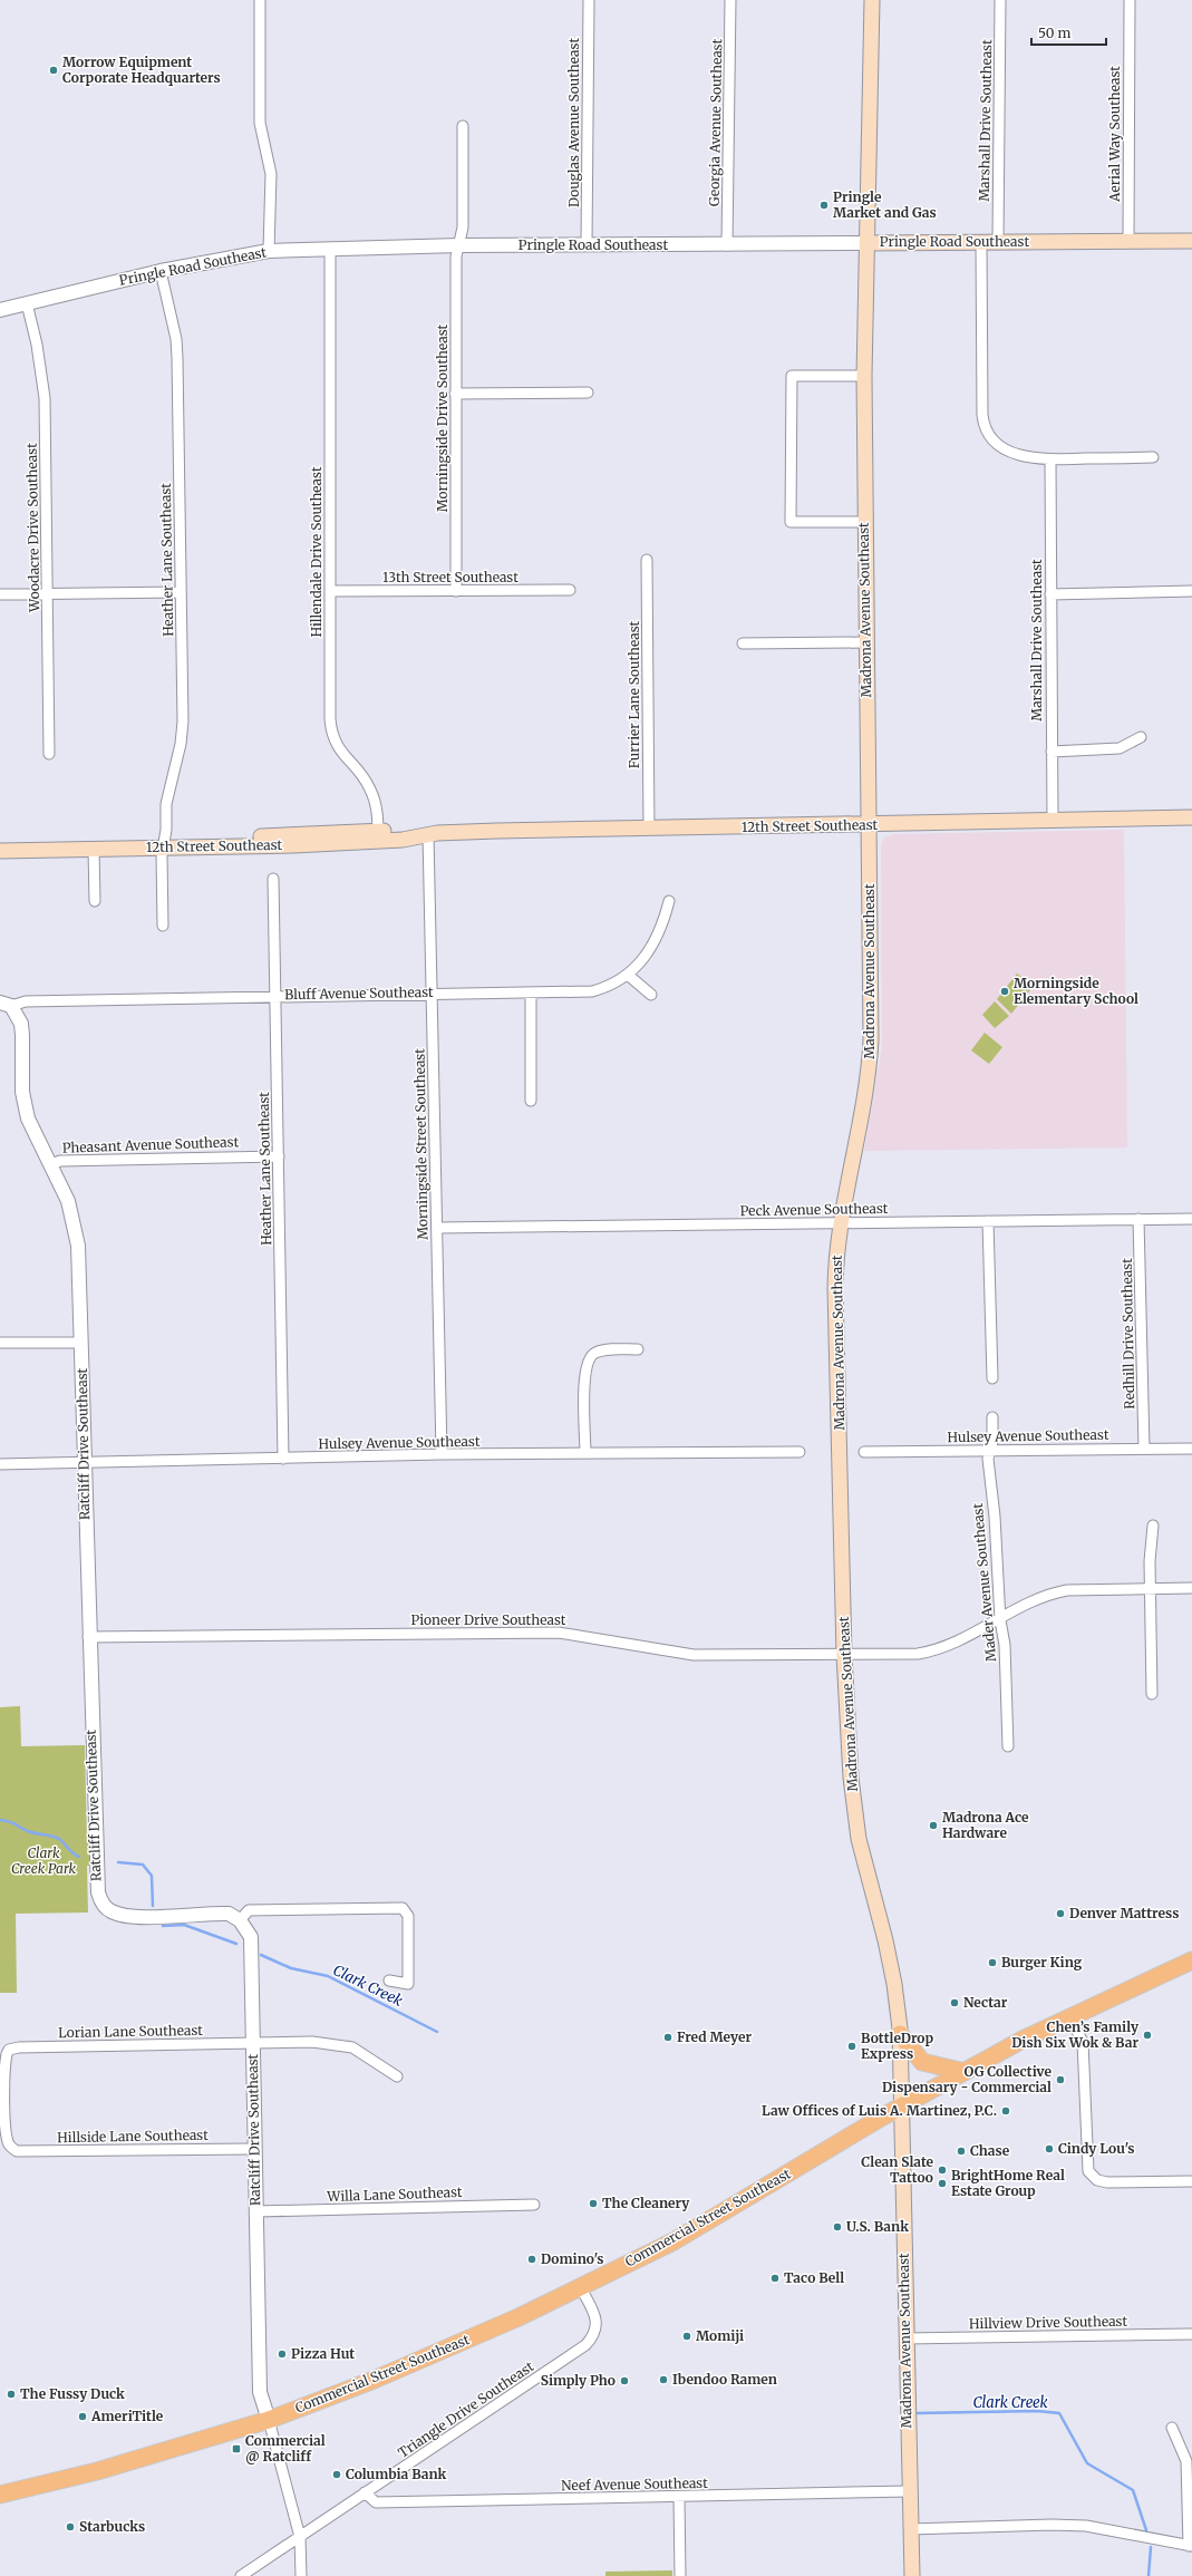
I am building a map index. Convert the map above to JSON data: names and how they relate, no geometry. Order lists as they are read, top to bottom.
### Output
{
  "streets": {
    "main road": [
      "Pringle Road Southeast",
      "Madrona Avenue Southeast",
      "12th Street Southeast",
      "Commercial Street Southeast"
    ],
    "street": [
      "Marshall Drive Southeast",
      "Douglas Avenue Southeast",
      "Georgia Avenue Southeast",
      "Aerial Way Southeast",
      "Morningside Drive Southeast",
      "Woodacre Drive Southeast",
      "Hillendale Drive Southeast",
      "Heather Lane Southeast",
      "13th Street Southeast",
      "Furrier Lane Southeast",
      "Bluff Avenue Southeast",
      "Morningside Street Southeast",
      "Pheasant Avenue Southeast",
      "Peck Avenue Southeast",
      "Redhill Drive Southeast",
      "Hulsey Avenue Southeast",
      "Ratcliff Drive Southeast",
      "Mader Avenue Southeast",
      "Pioneer Drive Southeast",
      "Lorian Lane Southeast",
      "Hillside Lane Southeast",
      "Willa Lane Southeast",
      "Hillview Drive Southeast",
      "Triangle Drive Southeast",
      "Neef Avenue Southeast"
    ]
  },
  "crossings": [
    ["Marshall Drive Southeast", "Pringle Road Southeast"],
    ["Marshall Drive Southeast", "12th Street Southeast"],
    ["Douglas Avenue Southeast", "Pringle Road Southeast"],
    ["Georgia Avenue Southeast", "Pringle Road Southeast"],
    ["Aerial Way Southeast", "Pringle Road Southeast"],
    ["Pringle Road Southeast", "Morningside Drive Southeast"],
    ["Pringle Road Southeast", "Woodacre Drive Southeast"],
    ["Pringle Road Southeast", "Hillendale Drive Southeast"],
    ["Pringle Road Southeast", "Heather Lane Southeast"],
    ["Pringle Road Southeast", "Madrona Avenue Southeast"],
    ["Morningside Drive Southeast", "13th Street Southeast"],
    ["Hillendale Drive Southeast", "13th Street Southeast"],
    ["Hillendale Drive Southeast", "12th Street Southeast"],
    ["Heather Lane Southeast", "12th Street Southeast"],
    ["Heather Lane Southeast", "Bluff Avenue Southeast"],
    ["Heather Lane Southeast", "Pheasant Avenue Southeast"],
    ["Heather Lane Southeast", "Hulsey Avenue Southeast"],
    ["Madrona Avenue Southeast", "12th Street Southeast"],
    ["Madrona Avenue Southeast", "Peck Avenue Southeast"],
    ["Madrona Avenue Southeast", "Pioneer Drive Southeast"],
    ["Madrona Avenue Southeast", "Commercial Street Southeast"],
    ["Madrona Avenue Southeast", "Hillview Drive Southeast"],
    ["Madrona Avenue Southeast", "Neef Avenue Southeast"],
    ["Furrier Lane Southeast", "12th Street Southeast"],
    ["12th Street Southeast", "Morningside Street Southeast"],
    ["Bluff Avenue Southeast", "Morningside Street Southeast"],
    ["Bluff Avenue Southeast", "Ratcliff Drive Southeast"],
    ["Morningside Street Southeast", "Peck Avenue Southeast"],
    ["Morningside Street Southeast", "Hulsey Avenue Southeast"],
    ["Pheasant Avenue Southeast", "Ratcliff Drive Southeast"],
    ["Peck Avenue Southeast", "Redhill Drive Southeast"],
    ["Redhill Drive Southeast", "Hulsey Avenue Southeast"],
    ["Hulsey Avenue Southeast", "Ratcliff Drive Southeast"],
    ["Hulsey Avenue Southeast", "Mader Avenue Southeast"],
    ["Ratcliff Drive Southeast", "Pioneer Drive Southeast"],
    ["Ratcliff Drive Southeast", "Lorian Lane Southeast"],
    ["Ratcliff Drive Southeast", "Hillside Lane Southeast"],
    ["Ratcliff Drive Southeast", "Willa Lane Southeast"],
    ["Ratcliff Drive Southeast", "Commercial Street Southeast"],
    ["Ratcliff Drive Southeast", "Triangle Drive Southeast"],
    ["Mader Avenue Southeast", "Pioneer Drive Southeast"],
    ["Lorian Lane Southeast", "Hillside Lane Southeast"],
    ["Commercial Street Southeast", "Triangle Drive Southeast"],
    ["Triangle Drive Southeast", "Neef Avenue Southeast"]
  ],
  "water": ["Clark Creek"],
  "parks": ["Clark Creek Park"],
  "places": {
    "other": [
      "Morrow Equipment Corporate Headquarters",
      "Pringle Market and Gas",
      "Morningside Elementary School",
      "Madrona Ace Hardware",
      "Denver Mattress",
      "Burger King",
      "Nectar",
      "Chen’s Family Dish Six Wok & Bar",
      "Fred Meyer",
      "BottleDrop Express",
      "OG Collective Dispensary - Commercial",
      "Law Offices of Luis A. Martinez, P.C.",
      "Cindy Lou's",
      "Chase",
      "Clean Slate Tattoo",
      "BrightHome Real Estate Group",
      "The Cleanery",
      "U.S. Bank",
      "Domino's",
      "Taco Bell",
      "Momiji",
      "Pizza Hut",
      "Ibendoo Ramen",
      "Simply Pho",
      "The Fussy Duck",
      "AmeriTitle",
      "Columbia Bank",
      "Starbucks"
    ],
    "transit": ["Commercial @ Ratcliff"]
  },
  "scale_bar": "50 m"
}
